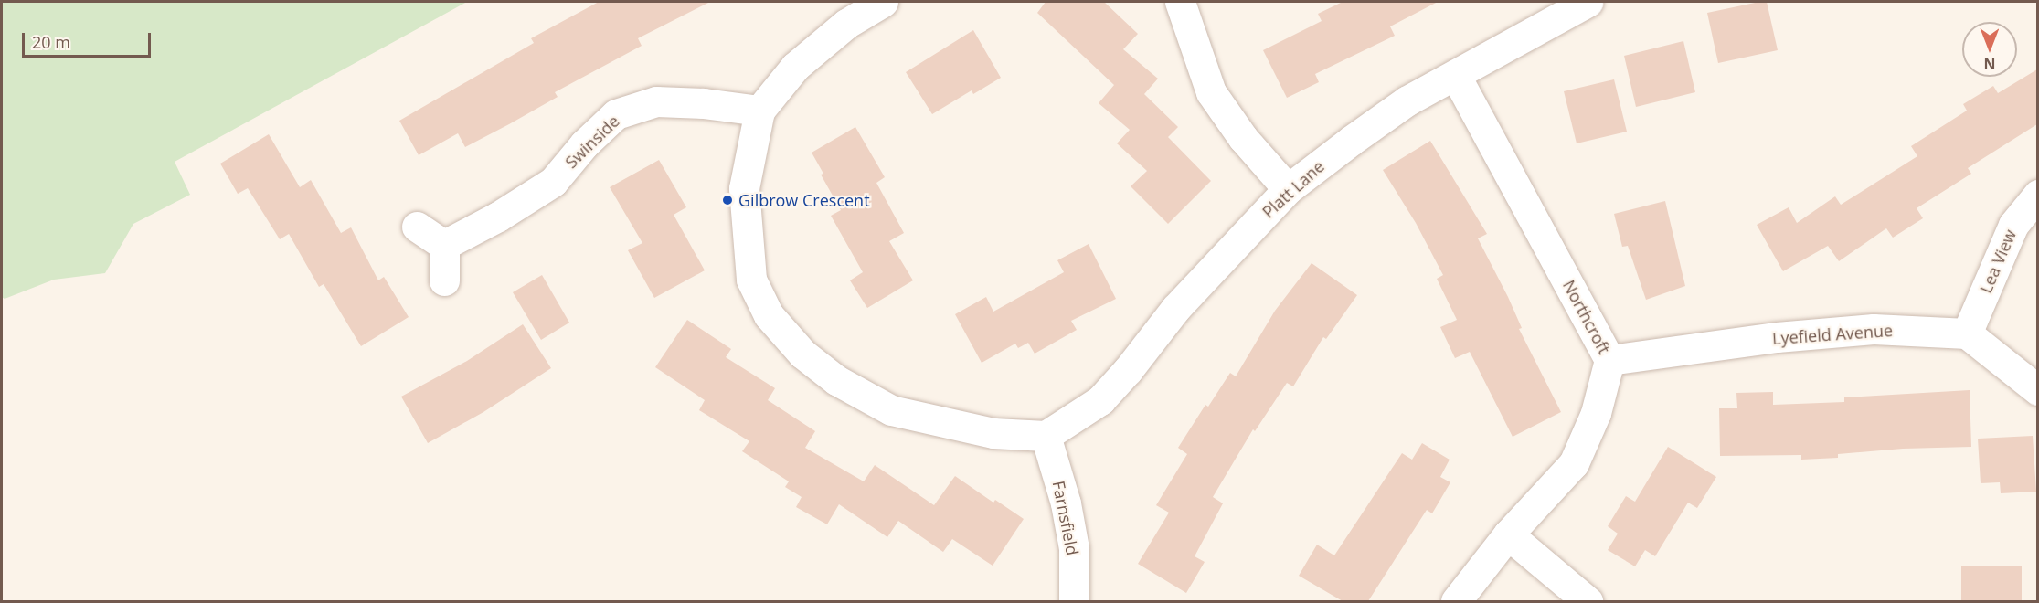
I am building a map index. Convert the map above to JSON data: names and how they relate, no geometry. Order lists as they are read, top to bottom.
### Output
{
  "streets": {
    "street": [
      "Swinside",
      "Platt Lane",
      "Lea View",
      "Northcroft",
      "Lyefield Avenue",
      "Farnsfield"
    ]
  },
  "crossings": [
    ["Platt Lane", "Northcroft"],
    ["Platt Lane", "Farnsfield"],
    ["Lea View", "Lyefield Avenue"],
    ["Northcroft", "Lyefield Avenue"]
  ],
  "places": ["Gilbrow Crescent"],
  "scale_bar": "20 m",
  "north": "bottom"
}
